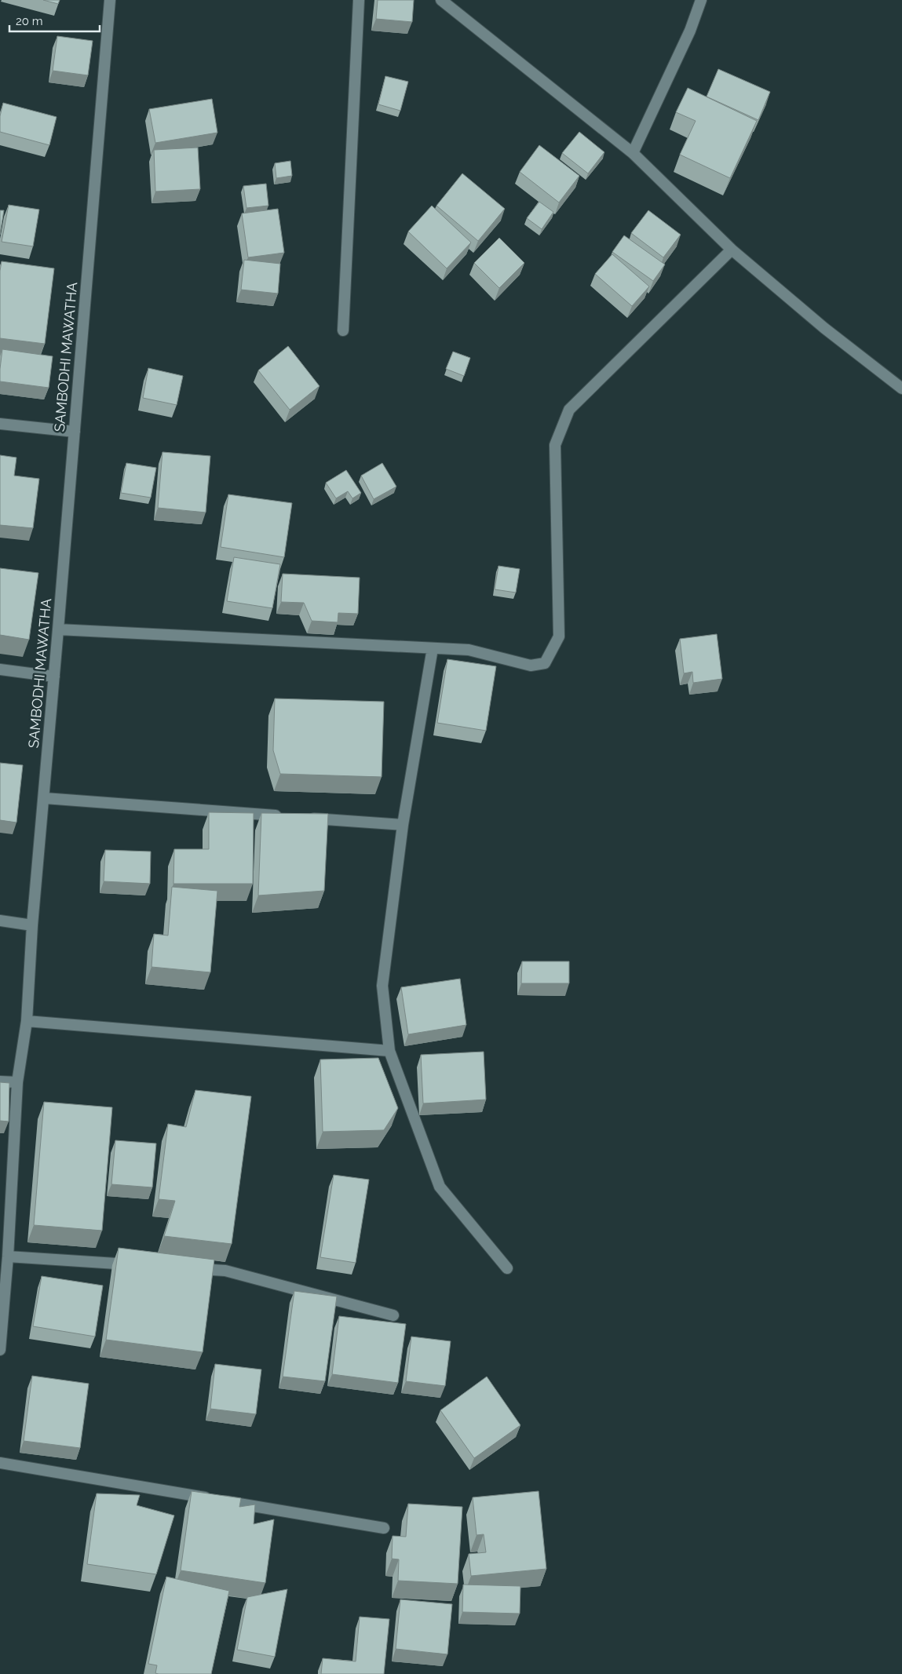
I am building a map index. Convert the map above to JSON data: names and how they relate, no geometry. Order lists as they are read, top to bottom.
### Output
{
  "streets": {
    "street": ["SAMBODHI MAWATHA"]
  },
  "scale_bar": "20 m"
}
